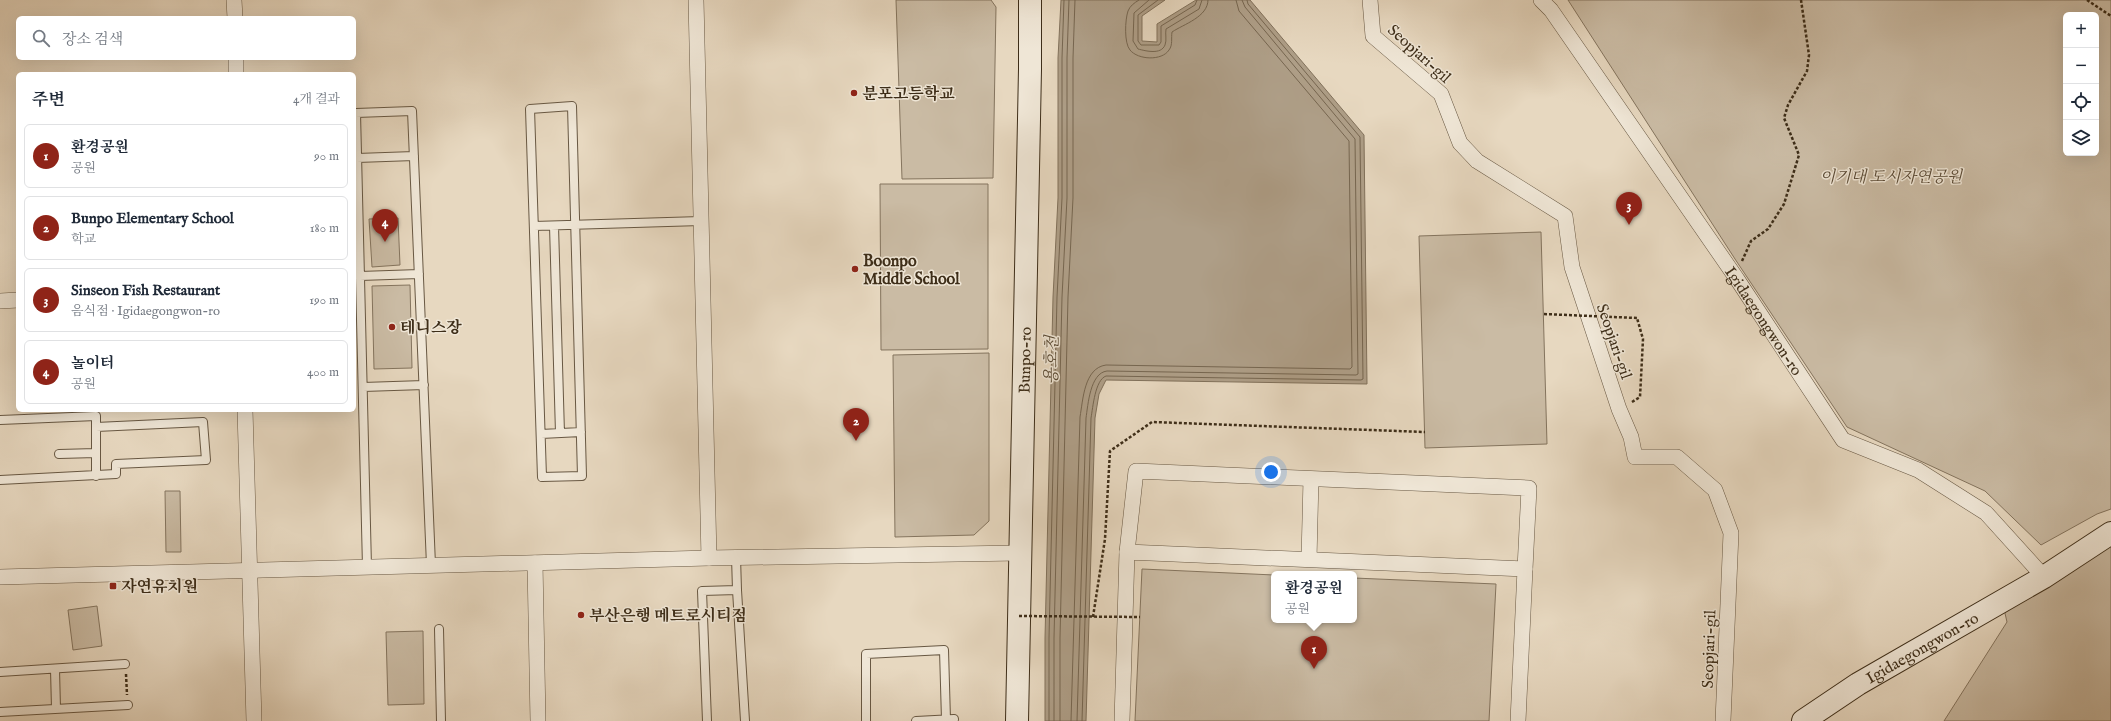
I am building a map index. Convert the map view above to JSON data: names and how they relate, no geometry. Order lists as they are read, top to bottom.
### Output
{
  "streets": {
    "main road": ["Igidaegongwon-ro", "Bunpo-ro"],
    "street": ["Seopjari-gil"]
  },
  "water": ["용호천"],
  "parks": ["이기대 도시자연공원"],
  "places": {
    "other": [
      "분포고등학교",
      "Boonpo Middle School",
      "테니스장",
      "부산은행 메트로시티점"
    ],
    "transit": ["자연유치원"]
  },
  "page": {
    "map_buttons": ["+", "−"],
    "search": "장소 검색",
    "heading": ["주변", "4개 결과"],
    "list": [
      {
        "mark": "1",
        "name": "환경공원",
        "note": "공원",
        "value": "90 m"
      },
      {
        "mark": "2",
        "name": "Bunpo Elementary School",
        "note": "학교",
        "value": "180 m"
      },
      {
        "mark": "3",
        "name": "Sinseon Fish Restaurant",
        "note": "음식점 · Igidaegongwon-ro",
        "value": "190 m"
      },
      {
        "mark": "4",
        "name": "놀이터",
        "note": "공원",
        "value": "400 m"
      }
    ],
    "pins": [
      "3",
      "4",
      "2",
      "1"
    ],
    "popup": ["환경공원", "공원"]
  }
}
